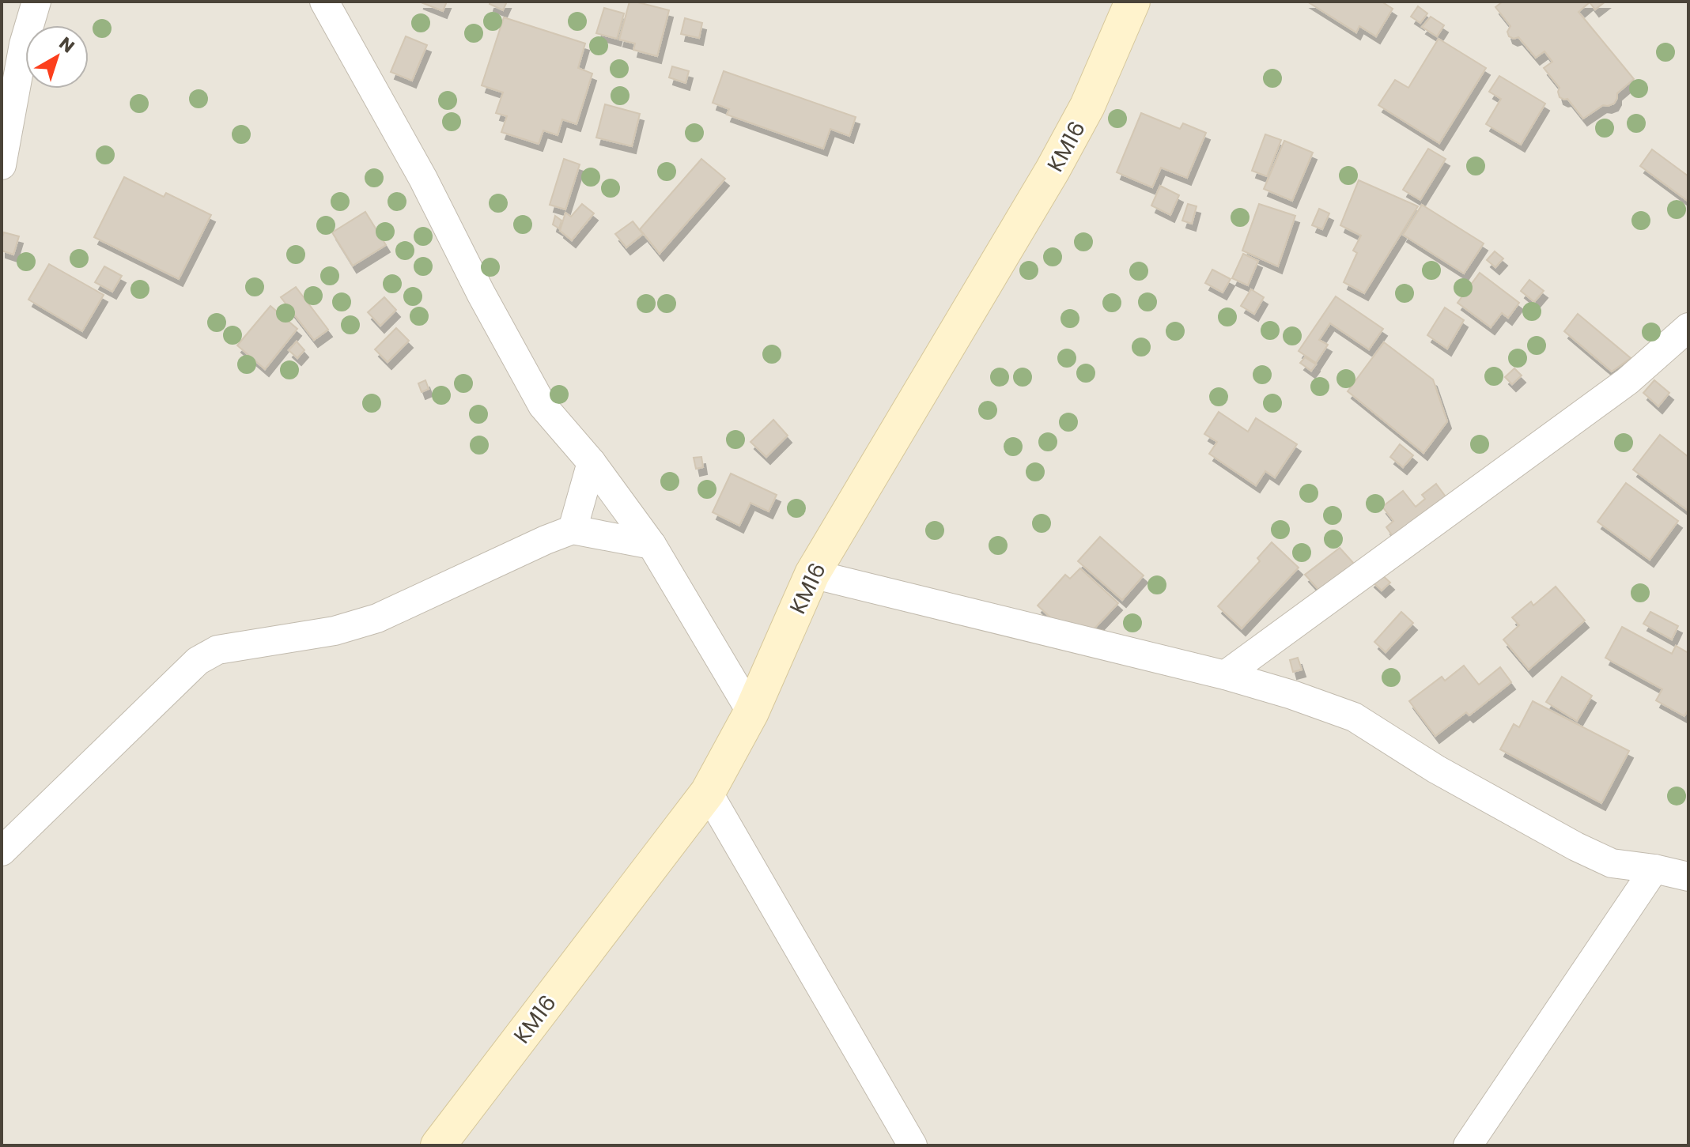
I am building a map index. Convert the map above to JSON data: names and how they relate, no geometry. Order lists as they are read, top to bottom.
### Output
{
  "streets": {
    "street": ["KM16"]
  },
  "north": "top right"
}
